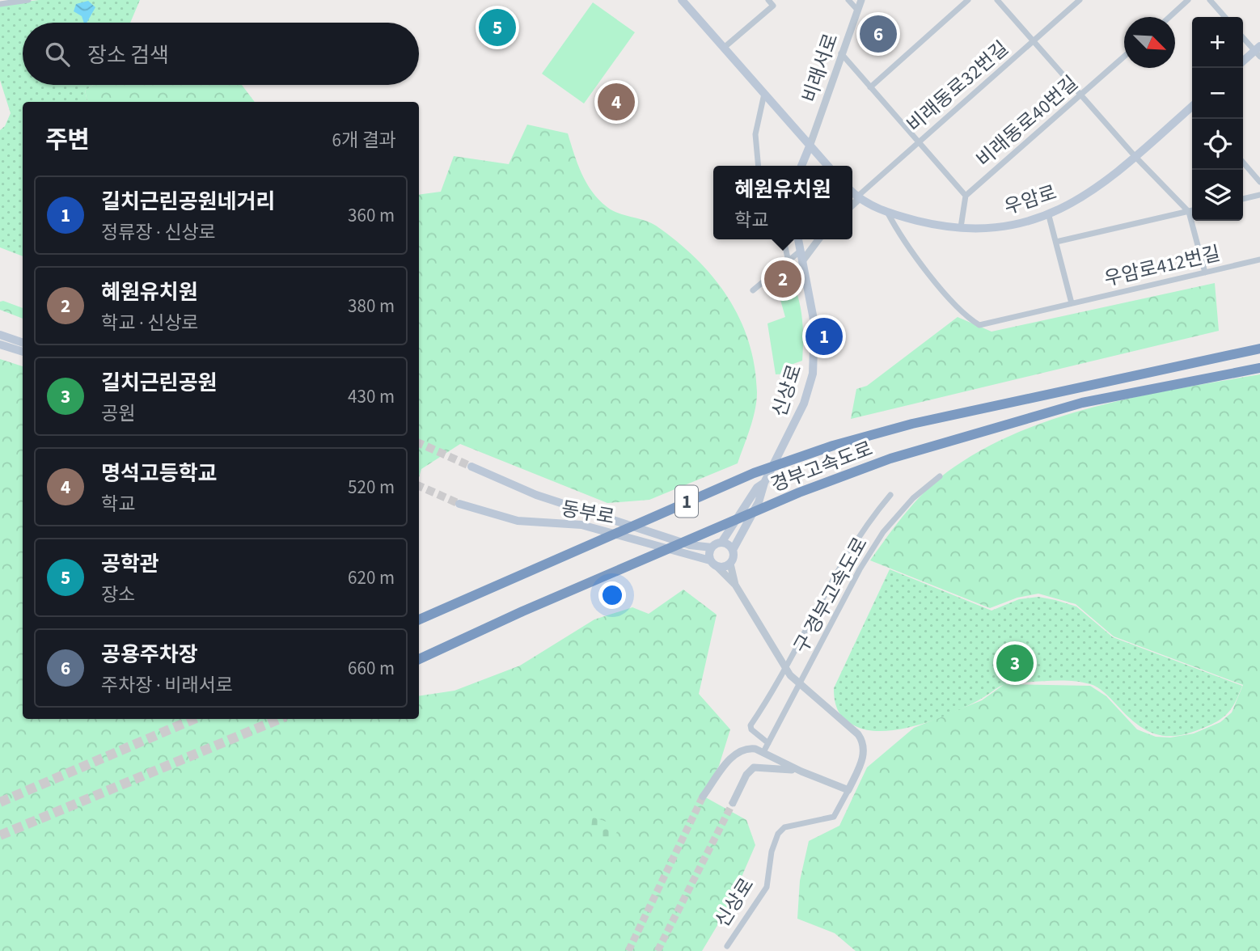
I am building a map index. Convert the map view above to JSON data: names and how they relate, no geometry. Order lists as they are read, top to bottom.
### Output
{
  "streets": {
    "highway": ["경부고속도로", "1"],
    "main road": ["우암로", "신상로", "동부로"],
    "street": [
      "비래서로",
      "비래동로32번길",
      "비래동로40번길",
      "우암로412번길",
      "구 경부고속도로"
    ]
  },
  "crossings": [
    ["비래동로32번길", "우암로"],
    ["우암로", "우암로412번길"]
  ],
  "north": "bottom right",
  "page": {
    "pins": [
      "5",
      "6",
      "4",
      "2",
      "1",
      "3"
    ],
    "map_buttons": ["+", "−"],
    "search": "장소 검색",
    "heading": ["주변", "6개 결과"],
    "popup": ["혜원유치원", "학교"],
    "list": [
      {
        "mark": "1",
        "name": "길치근린공원네거리",
        "note": "정류장 · 신상로",
        "value": "360 m"
      },
      {
        "mark": "2",
        "name": "혜원유치원",
        "note": "학교 · 신상로",
        "value": "380 m"
      },
      {
        "mark": "3",
        "name": "길치근린공원",
        "note": "공원",
        "value": "430 m"
      },
      {
        "mark": "4",
        "name": "명석고등학교",
        "note": "학교",
        "value": "520 m"
      },
      {
        "mark": "5",
        "name": "공학관",
        "note": "장소",
        "value": "620 m"
      },
      {
        "mark": "6",
        "name": "공용주차장",
        "note": "주차장 · 비래서로",
        "value": "660 m"
      }
    ]
  }
}
